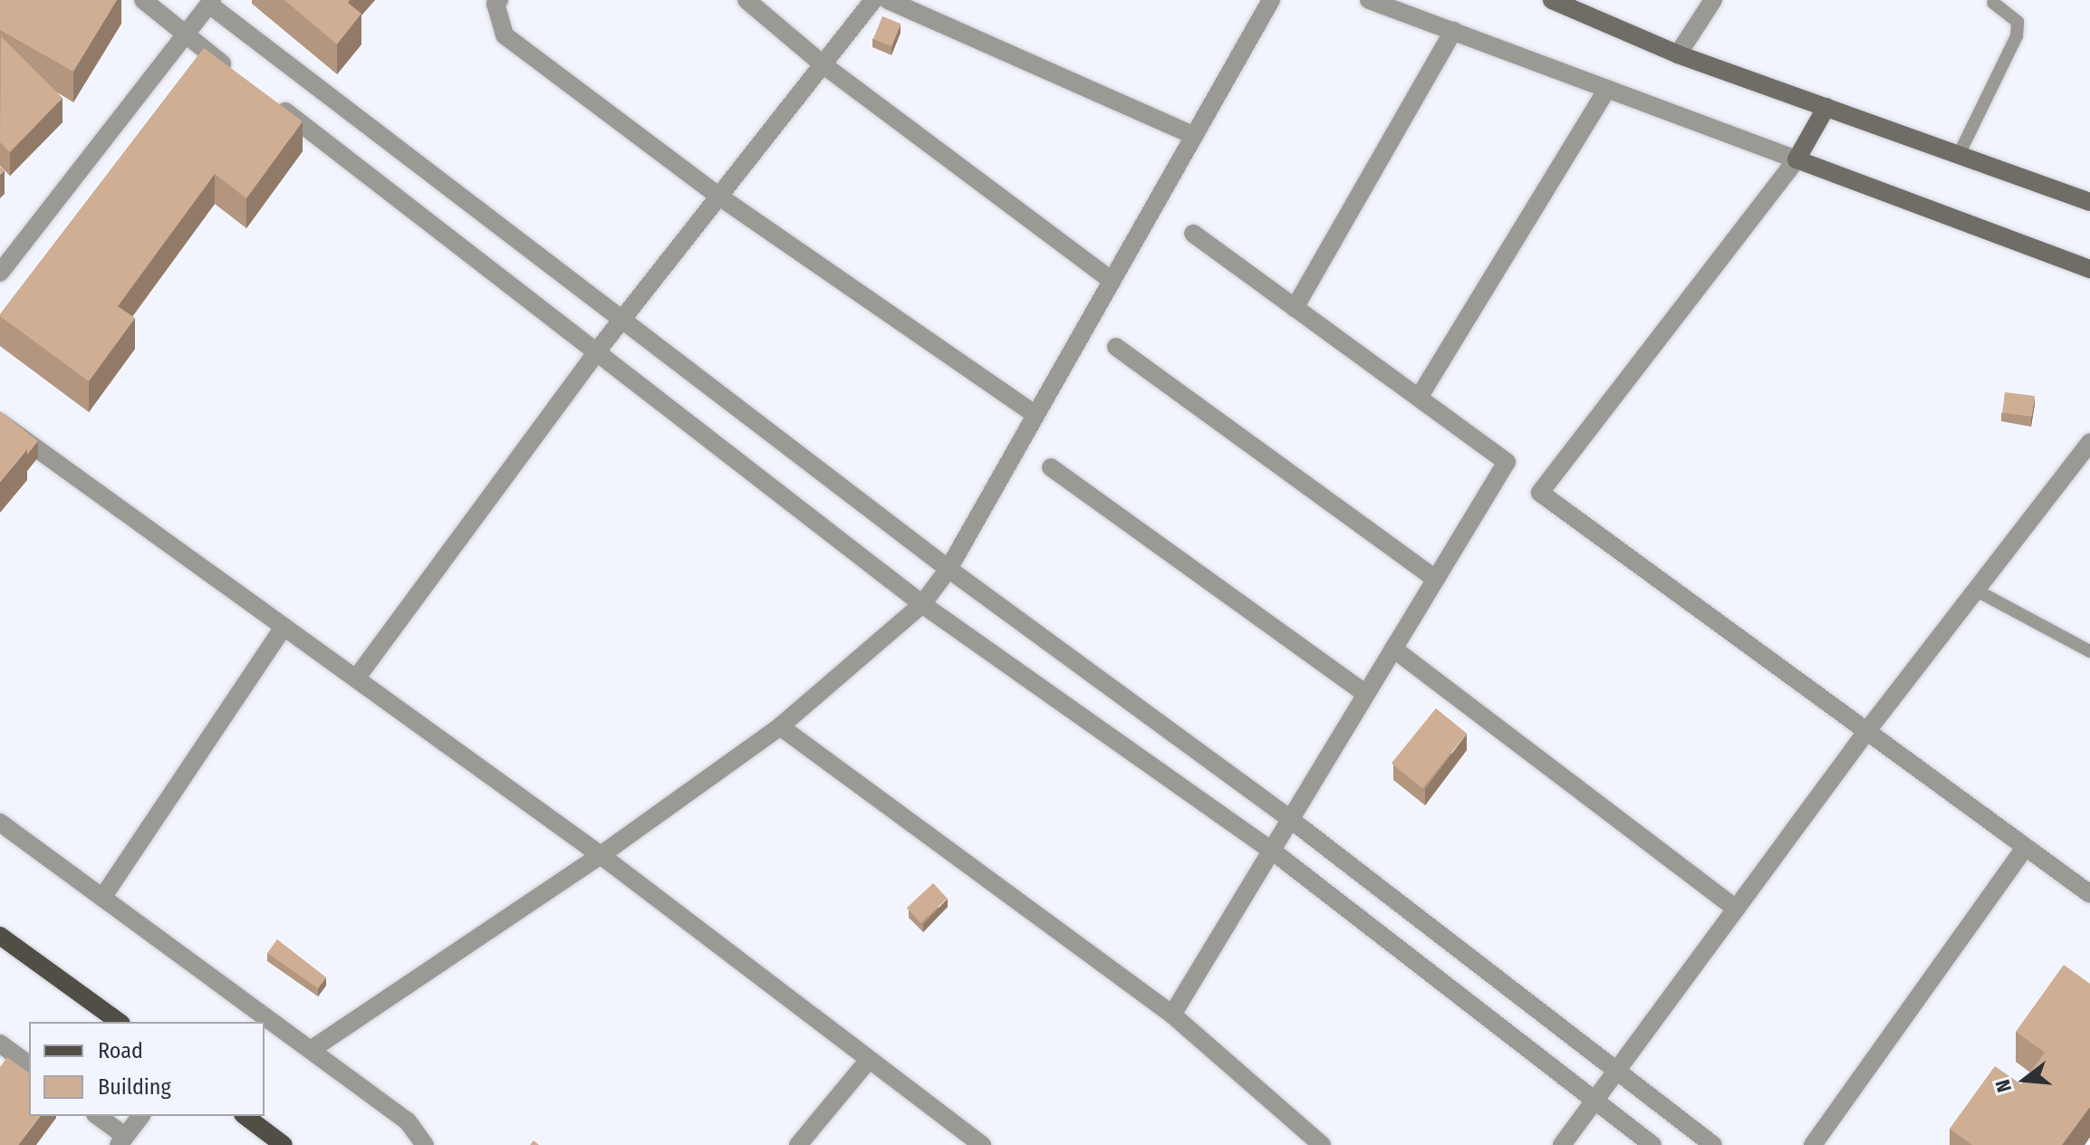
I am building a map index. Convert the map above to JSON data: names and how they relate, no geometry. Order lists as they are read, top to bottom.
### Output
{
  "legend": ["Road", "Building"],
  "north": "left"
}
